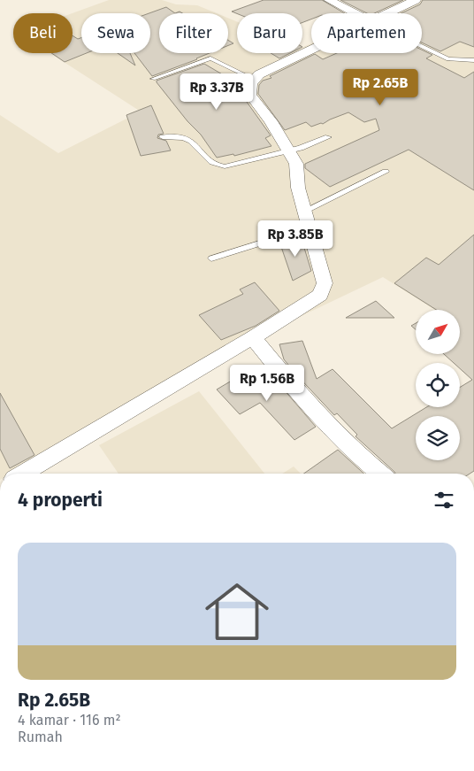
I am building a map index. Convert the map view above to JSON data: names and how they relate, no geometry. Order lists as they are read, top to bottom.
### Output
{
  "north": "top right",
  "page": {
    "chip": [
      "Beli",
      "Sewa",
      "Filter",
      "Baru",
      "Apartemen"
    ],
    "price": [
      "Rp 2.65B",
      "Rp 3.37B",
      "Rp 3.85B",
      "Rp 1.56B"
    ],
    "heading": "4 properti",
    "list": [
      {
        "name": "Rp 2.65B",
        "note": "4 kamar · 116 m² · Rumah"
      }
    ]
  }
}
